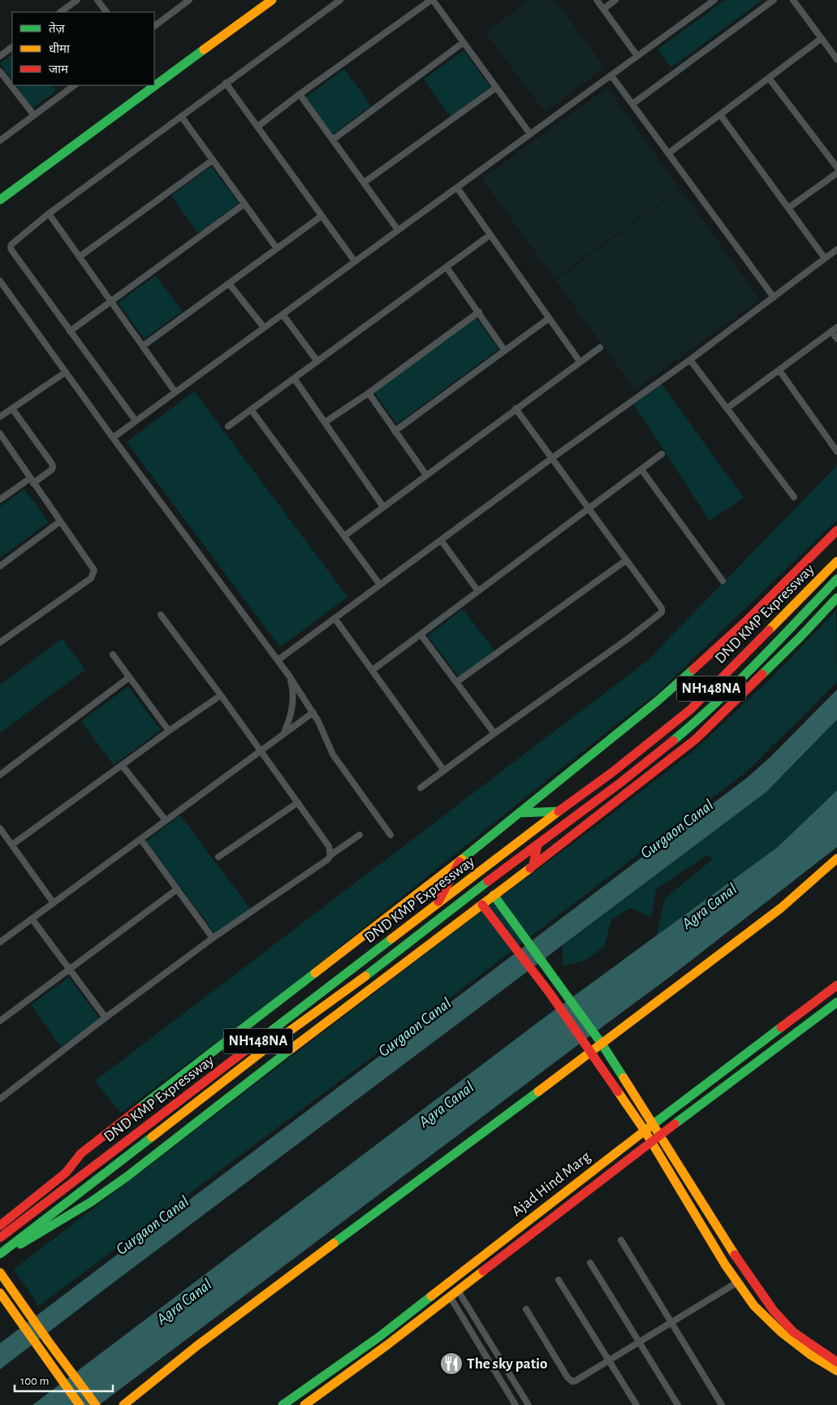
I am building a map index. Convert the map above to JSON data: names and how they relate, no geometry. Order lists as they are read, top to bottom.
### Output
{
  "streets": {
    "main road": ["DND KMP Expressway", "NH148NA", "Ajad Hind Marg"]
  },
  "water": ["Gurgaon Canal", "Agra Canal"],
  "places": {
    "restaurant": ["The sky patio"]
  },
  "legend": ["तेज़", "धीमा", "जाम"],
  "scale_bar": "100 m"
}
